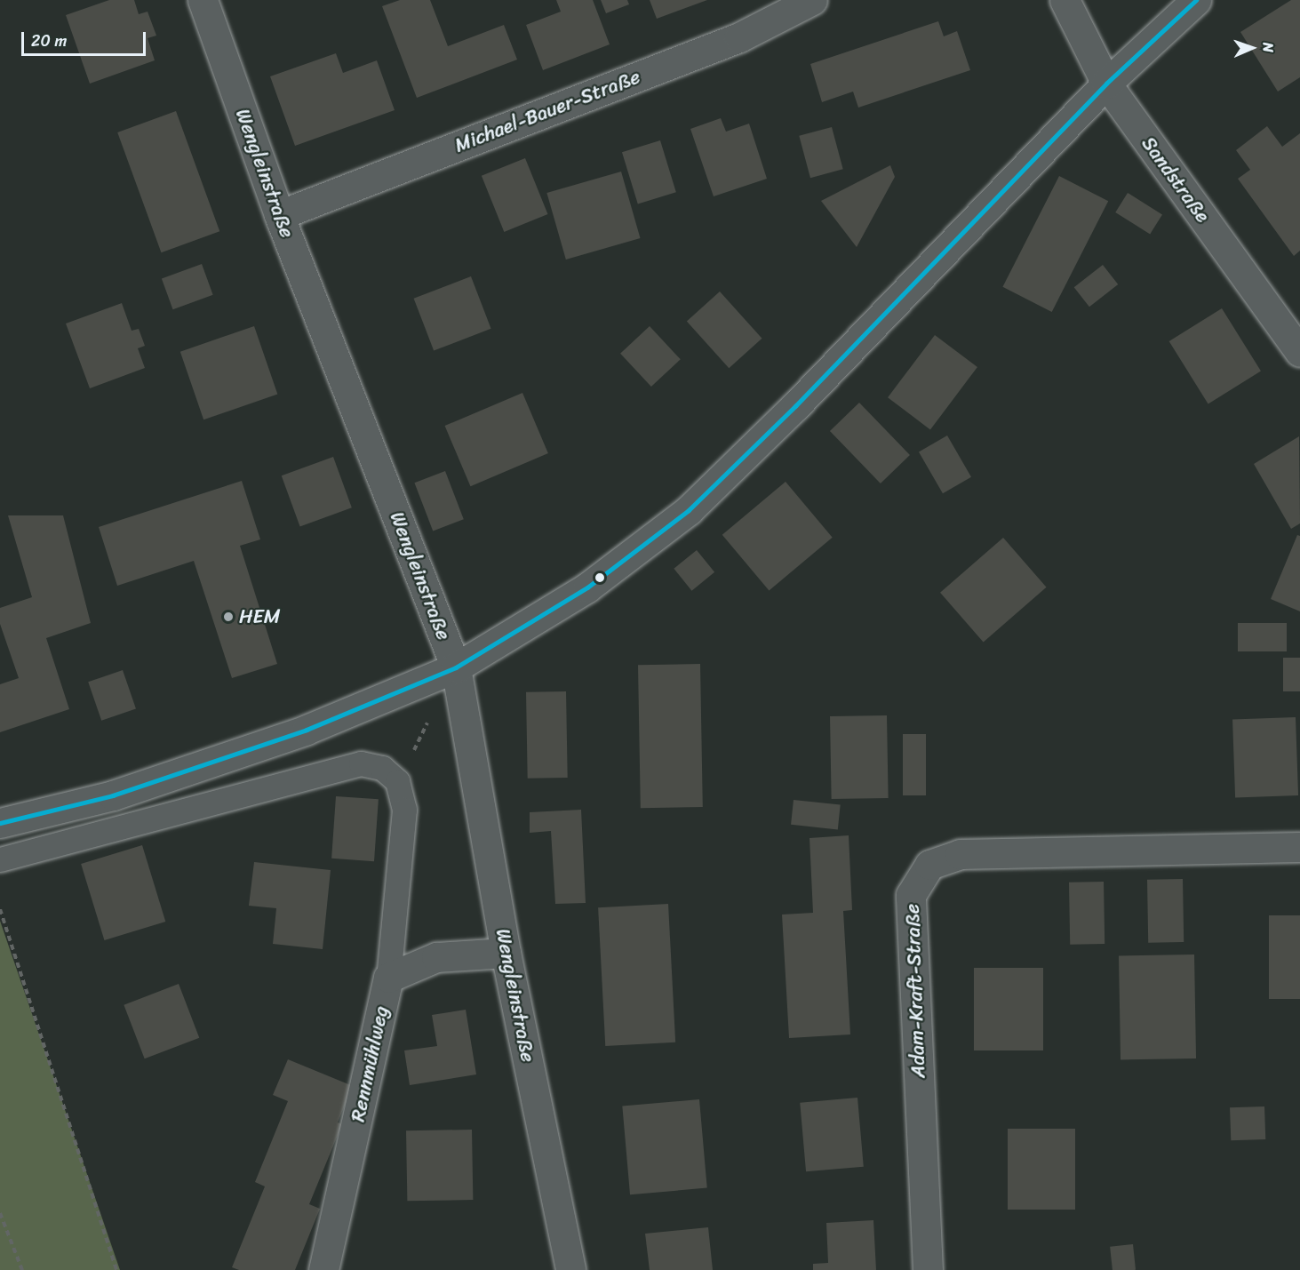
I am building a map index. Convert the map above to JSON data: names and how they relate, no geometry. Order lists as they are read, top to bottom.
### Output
{
  "streets": {
    "street": [
      "Michael-Bauer-Straße",
      "Wengleinstraße",
      "Sandstraße",
      "Adam-Kraft-Straße",
      "Rennmühlweg"
    ]
  },
  "crossings": [
    ["Michael-Bauer-Straße", "Wengleinstraße"],
    ["Wengleinstraße", "Rennmühlweg"]
  ],
  "places": ["HEM"],
  "scale_bar": "20 m",
  "north": "right"
}
